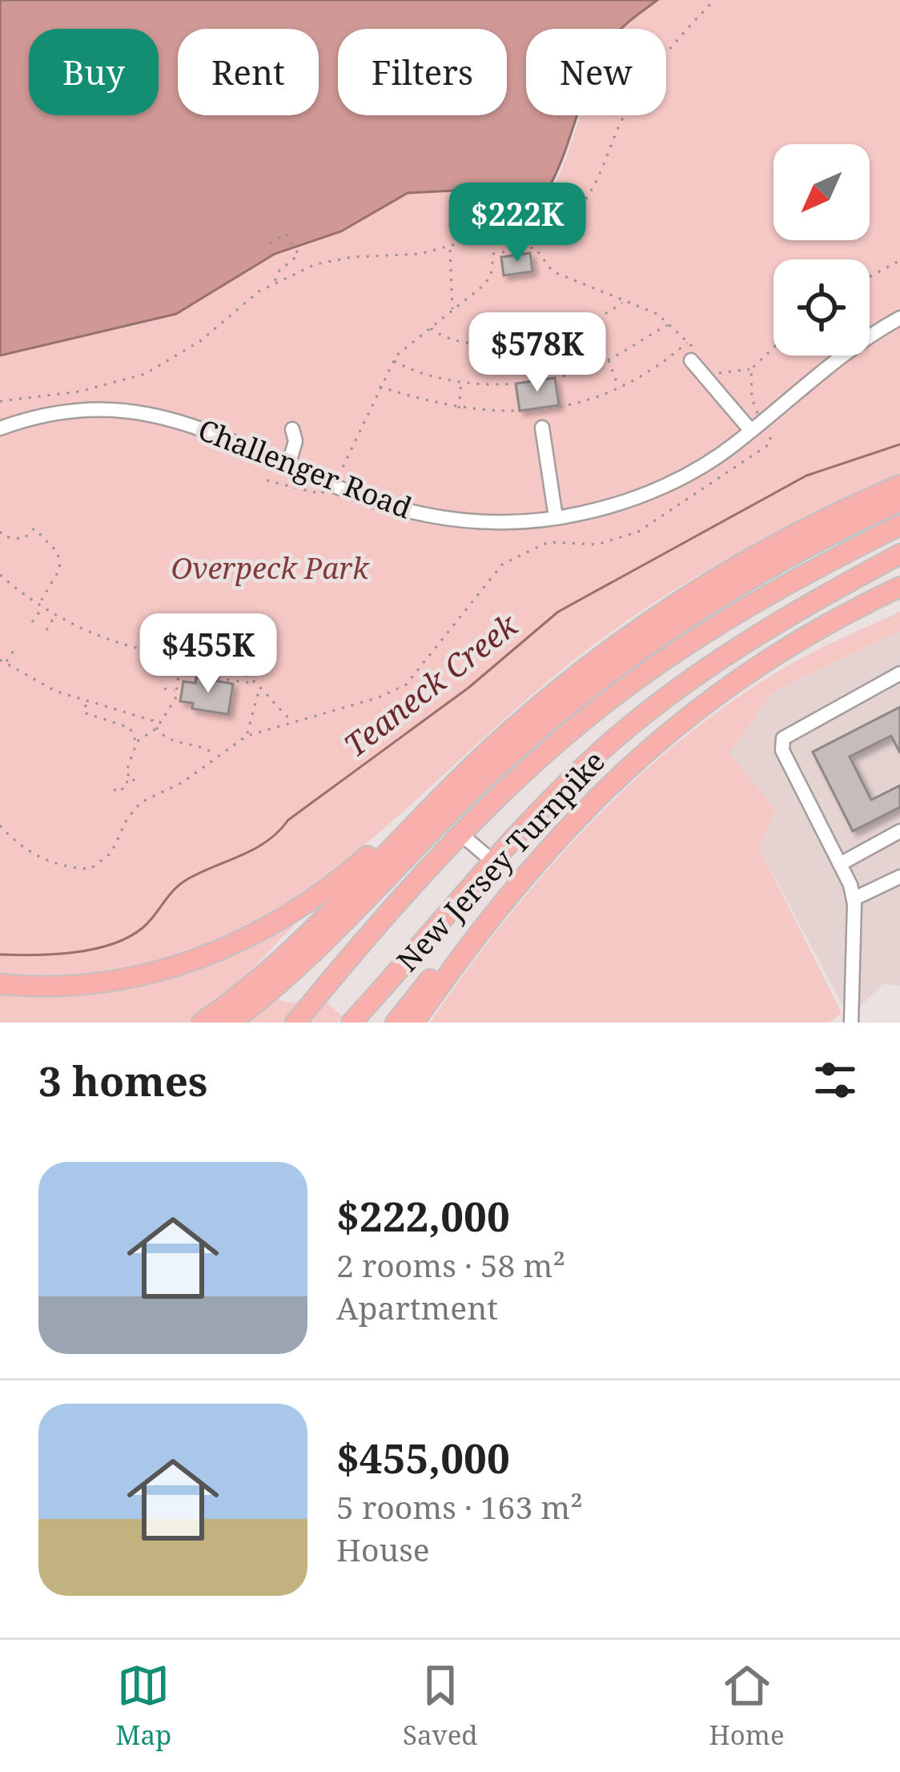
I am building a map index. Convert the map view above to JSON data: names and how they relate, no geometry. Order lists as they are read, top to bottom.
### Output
{
  "streets": {
    "highway": ["New Jersey Turnpike"],
    "street": ["Challenger Road"]
  },
  "water": ["Teaneck Creek"],
  "parks": ["Overpeck Park"],
  "north": "bottom left",
  "page": {
    "chip": [
      "Buy",
      "Rent",
      "Filters",
      "New"
    ],
    "price": ["$222K", "$578K", "$455K"],
    "heading": "3 homes",
    "list": [
      {
        "name": "$222,000",
        "note": "2 rooms · 58 m² · Apartment"
      },
      {
        "name": "$455,000",
        "note": "5 rooms · 163 m² · House"
      }
    ],
    "tabs": ["Map", "Saved", "Home"]
  }
}
